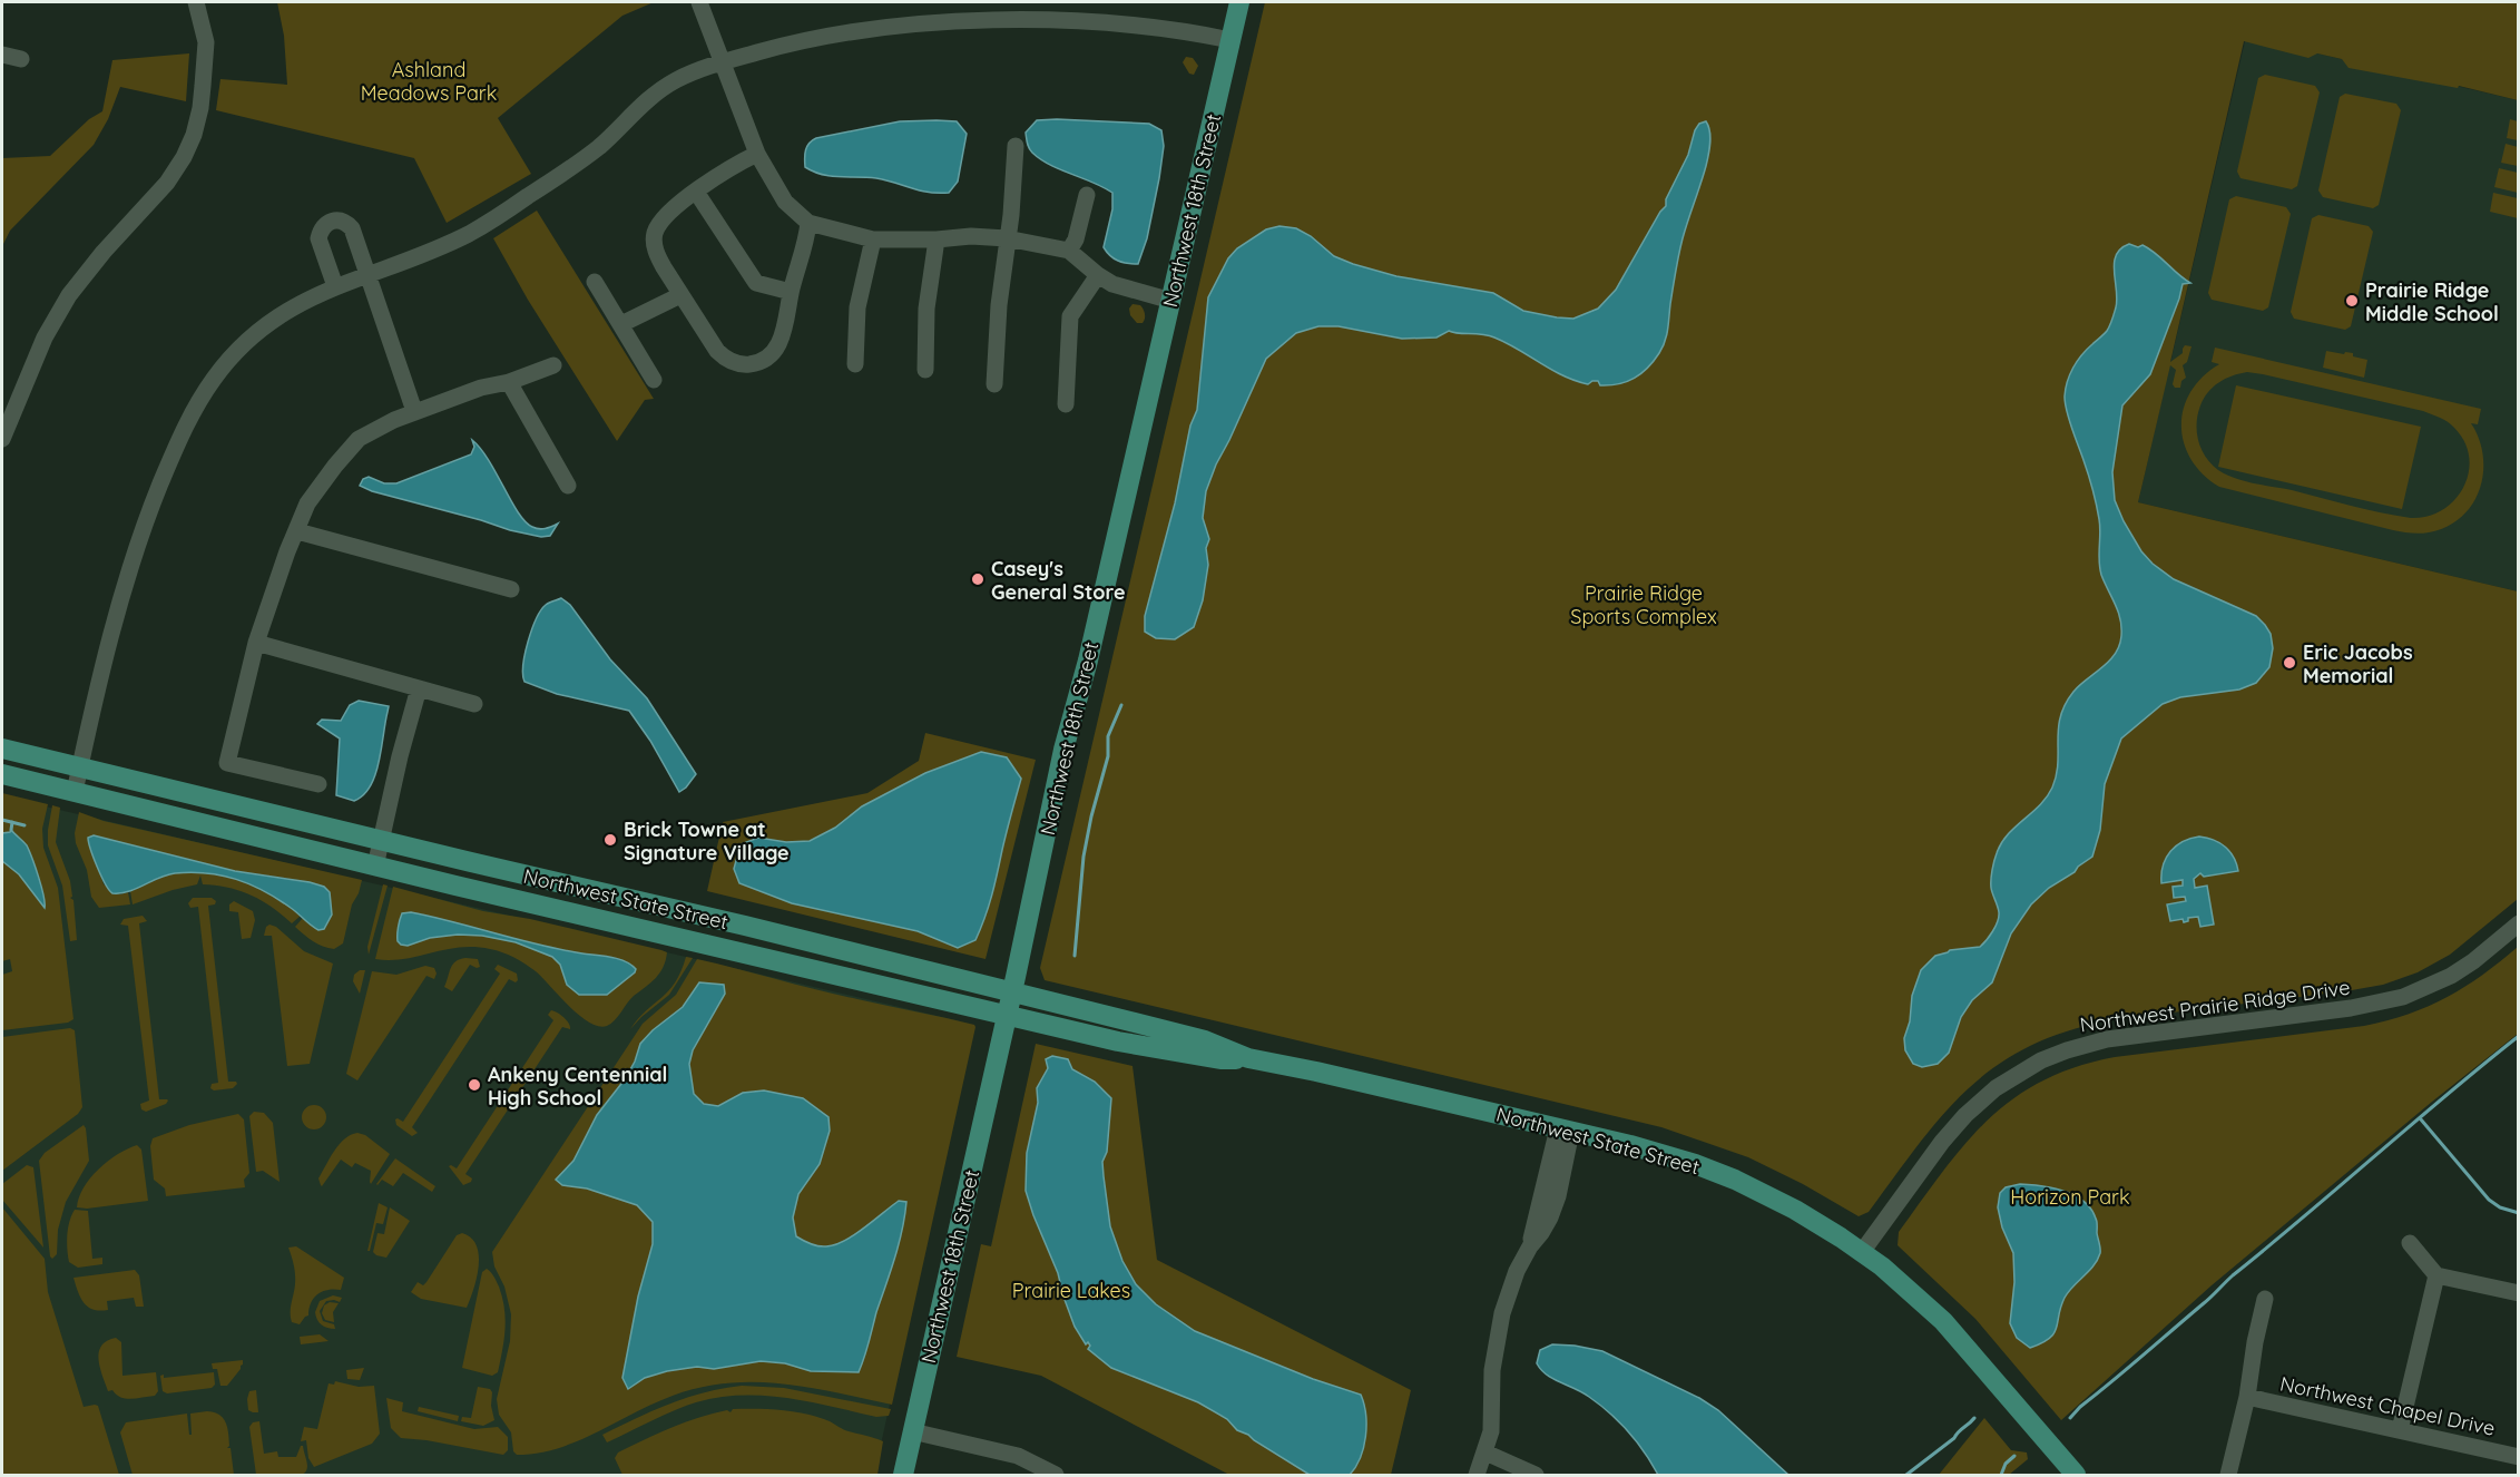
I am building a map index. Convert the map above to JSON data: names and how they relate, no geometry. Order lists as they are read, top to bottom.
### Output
{
  "streets": {
    "main road": ["Northwest 18th Street", "Northwest State Street"],
    "street": ["Northwest Prairie Ridge Drive", "Northwest Chapel Drive"]
  },
  "crossings": [
    ["Northwest 18th Street", "Northwest State Street"],
    ["Northwest State Street", "Northwest Prairie Ridge Drive"]
  ],
  "parks": [
    "Ashland Meadows Park",
    "Prairie Ridge Sports Complex",
    "Horizon Park",
    "Prairie Lakes"
  ],
  "places": [
    "Prairie Ridge Middle School",
    "Casey's General Store",
    "Eric Jacobs Memorial",
    "Brick Towne at Signature Village",
    "Ankeny Centennial High School"
  ]
}
